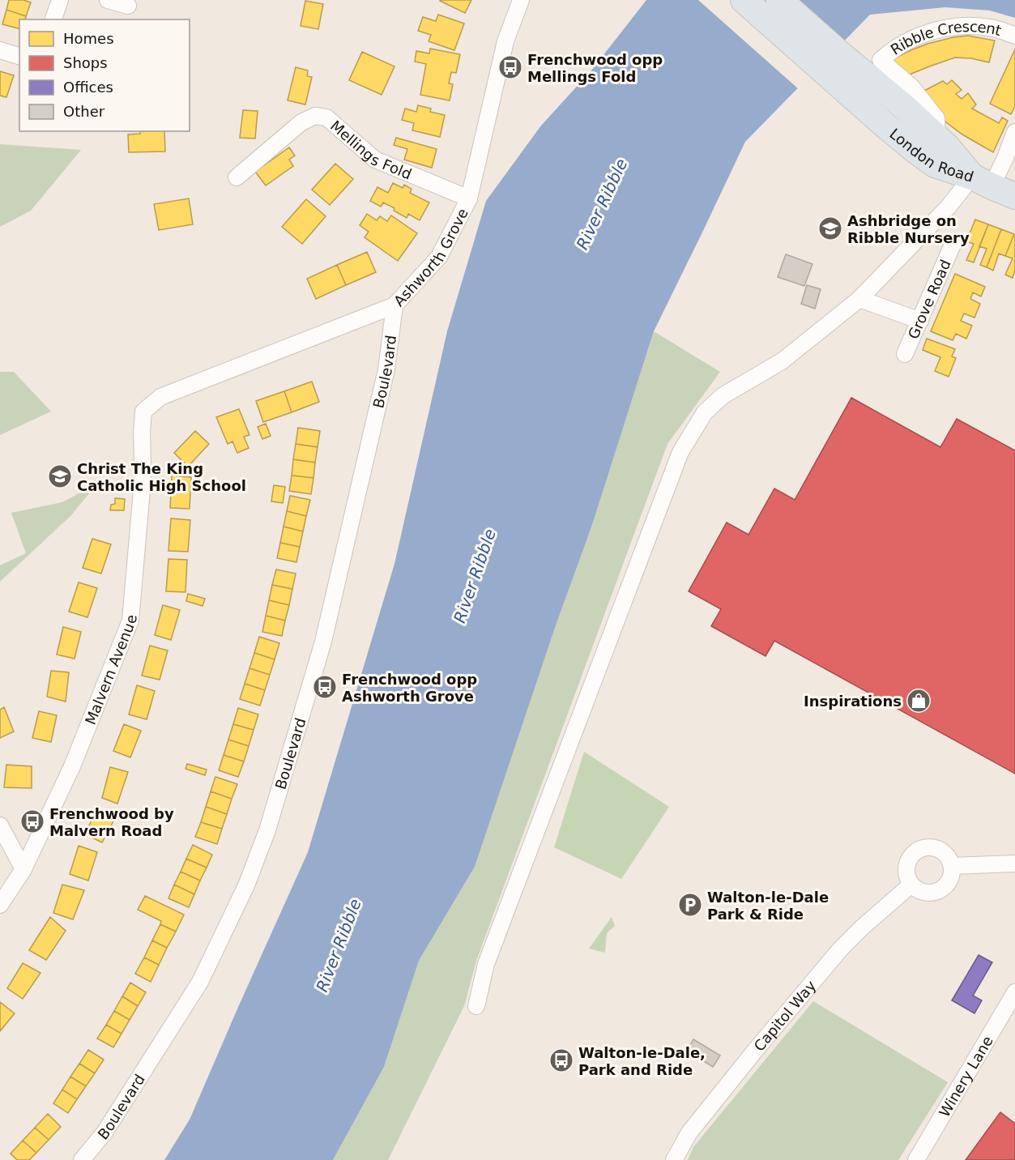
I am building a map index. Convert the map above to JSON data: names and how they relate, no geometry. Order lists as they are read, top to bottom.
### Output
{
  "streets": {
    "highway": ["London Road"],
    "street": [
      "Ribble Crescent",
      "Mellings Fold",
      "Ashworth Grove",
      "Grove Road",
      "Boulevard",
      "Malvern Avenue",
      "Capitol Way",
      "Winery Lane"
    ]
  },
  "crossings": [
    ["Ribble Crescent", "London Road"],
    ["Mellings Fold", "Ashworth Grove"],
    ["Ashworth Grove", "Boulevard"],
    ["Ashworth Grove", "Malvern Avenue"]
  ],
  "water": ["River Ribble"],
  "places": {
    "bus stop": [
      "Frenchwood opp Mellings Fold",
      "Frenchwood opp Ashworth Grove",
      "Frenchwood by Malvern Road",
      "Walton-le-Dale, Park and Ride"
    ],
    "school or university": ["Ashbridge on Ribble Nursery", "Christ The King Catholic High School"],
    "shop": ["Inspirations"],
    "parking": ["Walton-le-Dale Park & Ride"]
  },
  "legend": [
    "Homes",
    "Shops",
    "Offices",
    "Other"
  ]
}
